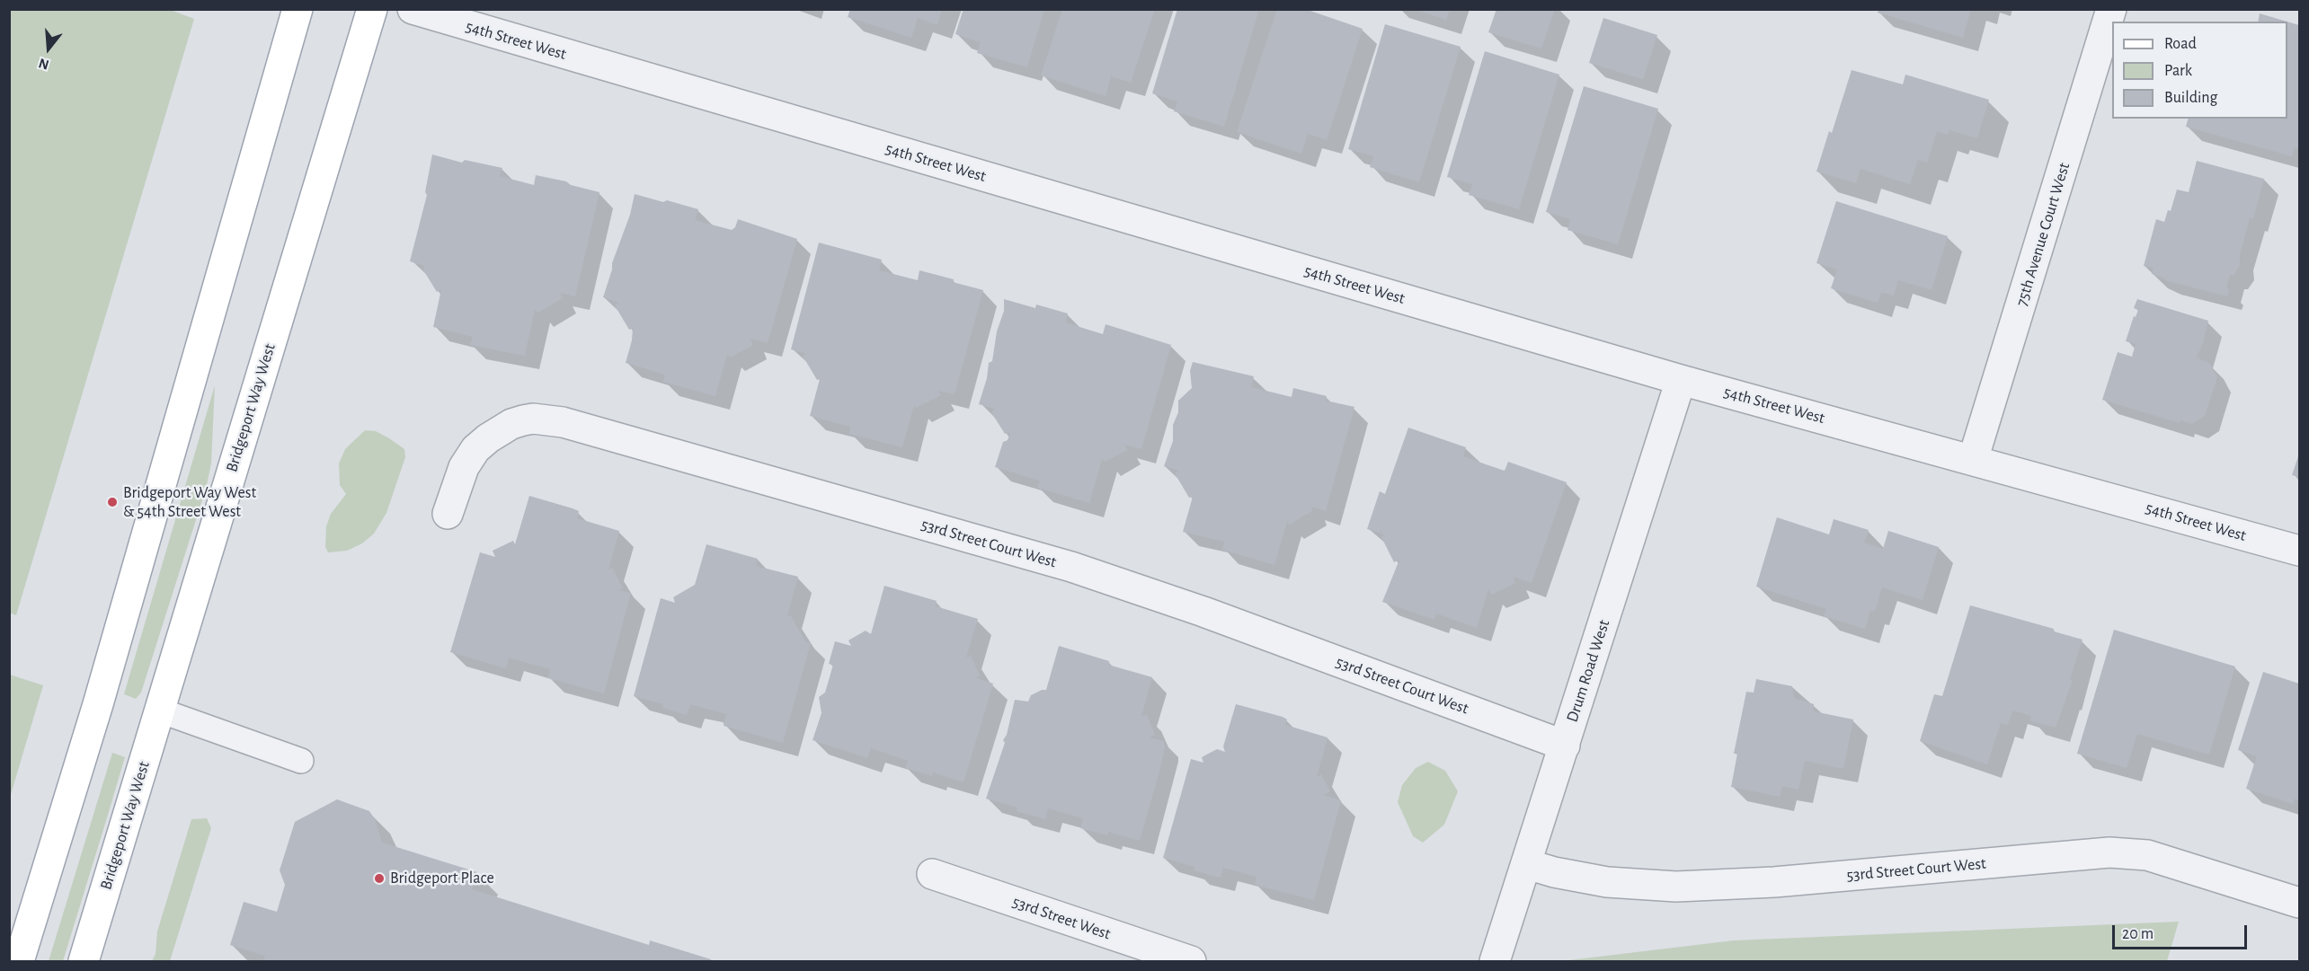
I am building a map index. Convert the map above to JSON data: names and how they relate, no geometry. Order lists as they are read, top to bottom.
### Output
{
  "streets": {
    "main road": ["Bridgeport Way West"],
    "street": [
      "54th Street West",
      "75th Avenue Court West",
      "53rd Street Court West",
      "Drum Road West",
      "53rd Street West"
    ]
  },
  "crossings": [
    ["54th Street West", "75th Avenue Court West"],
    ["54th Street West", "Drum Road West"],
    ["53rd Street Court West", "Drum Road West"]
  ],
  "places": ["Bridgeport Way West & 54th Street West", "Bridgeport Place"],
  "legend": ["Road", "Park", "Building"],
  "scale_bar": "20 m",
  "north": "bottom"
}
